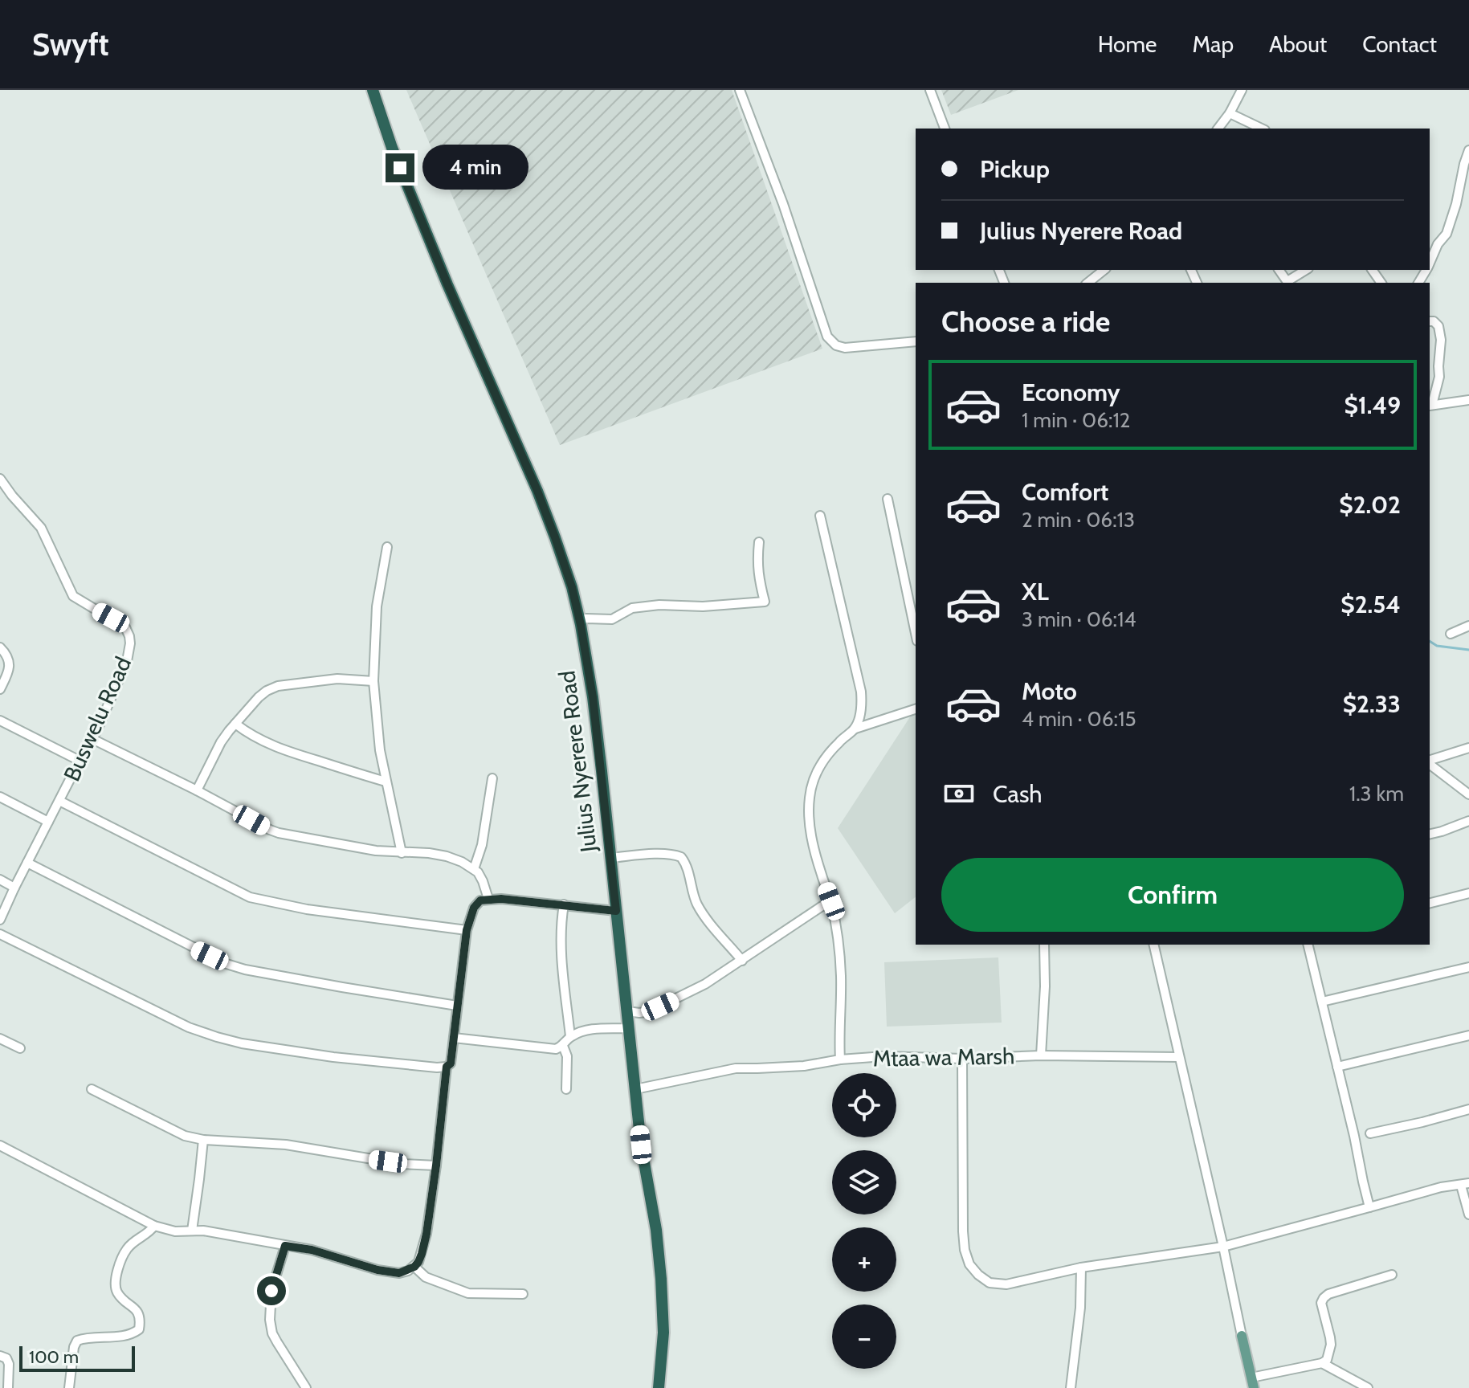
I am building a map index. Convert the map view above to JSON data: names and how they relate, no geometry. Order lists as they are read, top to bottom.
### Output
{
  "streets": {
    "highway": ["Julius Nyerere Road"],
    "street": ["Buswelu Road", "Mtaa wa Marsh"]
  },
  "crossings": [
    ["Julius Nyerere Road", "Mtaa wa Marsh"]
  ],
  "scale_bar": "100 m",
  "page": {
    "header": "Swyft",
    "nav": [
      "Home",
      "Map",
      "About",
      "Contact"
    ],
    "banner": ["Pickup", "Julius Nyerere Road"],
    "bubble": "4 min",
    "heading": "Choose a ride",
    "list": [
      {
        "name": "Economy",
        "note": "1 min · 06:12",
        "value": "$1.49"
      },
      {
        "name": "Comfort",
        "note": "2 min · 06:13",
        "value": "$2.02"
      },
      {
        "name": "XL",
        "note": "3 min · 06:14",
        "value": "$2.54"
      },
      {
        "name": "Moto",
        "note": "4 min · 06:15",
        "value": "$2.33"
      }
    ],
    "pay": ["Cash", "1.3 km"],
    "buttons": "Confirm",
    "map_buttons": ["+", "−"],
    "scale": "100 m"
  }
}
